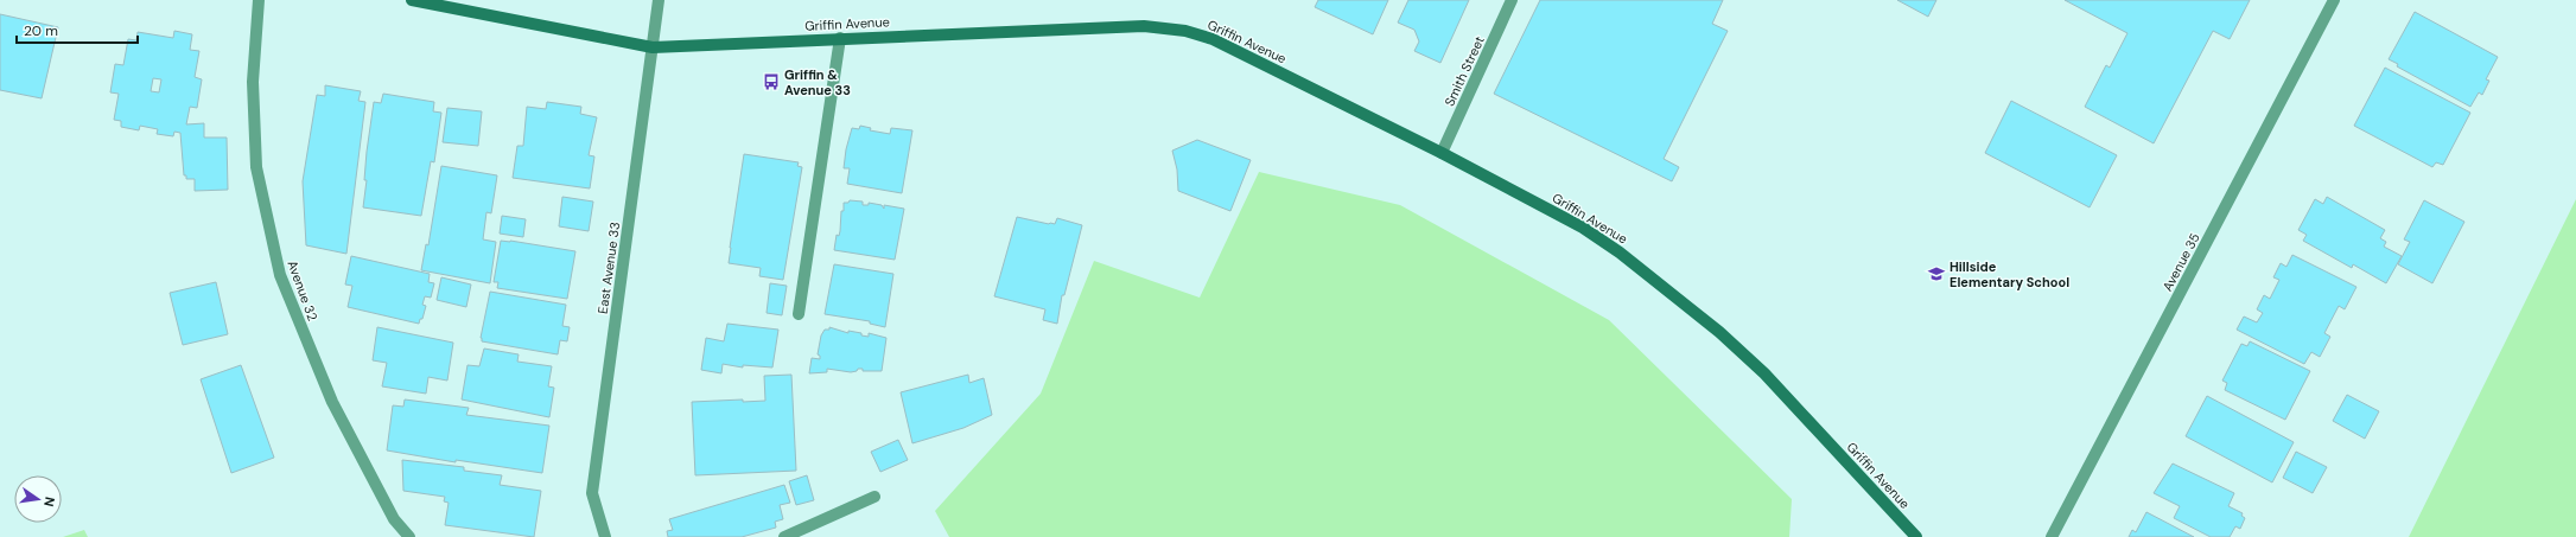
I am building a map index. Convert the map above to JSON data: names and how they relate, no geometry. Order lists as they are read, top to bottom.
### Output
{
  "streets": {
    "street": [
      "Griffin Avenue",
      "Smith Street",
      "Avenue 35",
      "East Avenue 33",
      "Avenue 32"
    ]
  },
  "crossings": [
    ["Griffin Avenue", "Smith Street"],
    ["Griffin Avenue", "East Avenue 33"]
  ],
  "places": {
    "bus stop": ["Griffin & Avenue 33"],
    "school or university": ["Hillside Elementary School"]
  },
  "scale_bar": "20 m",
  "north": "right"
}
